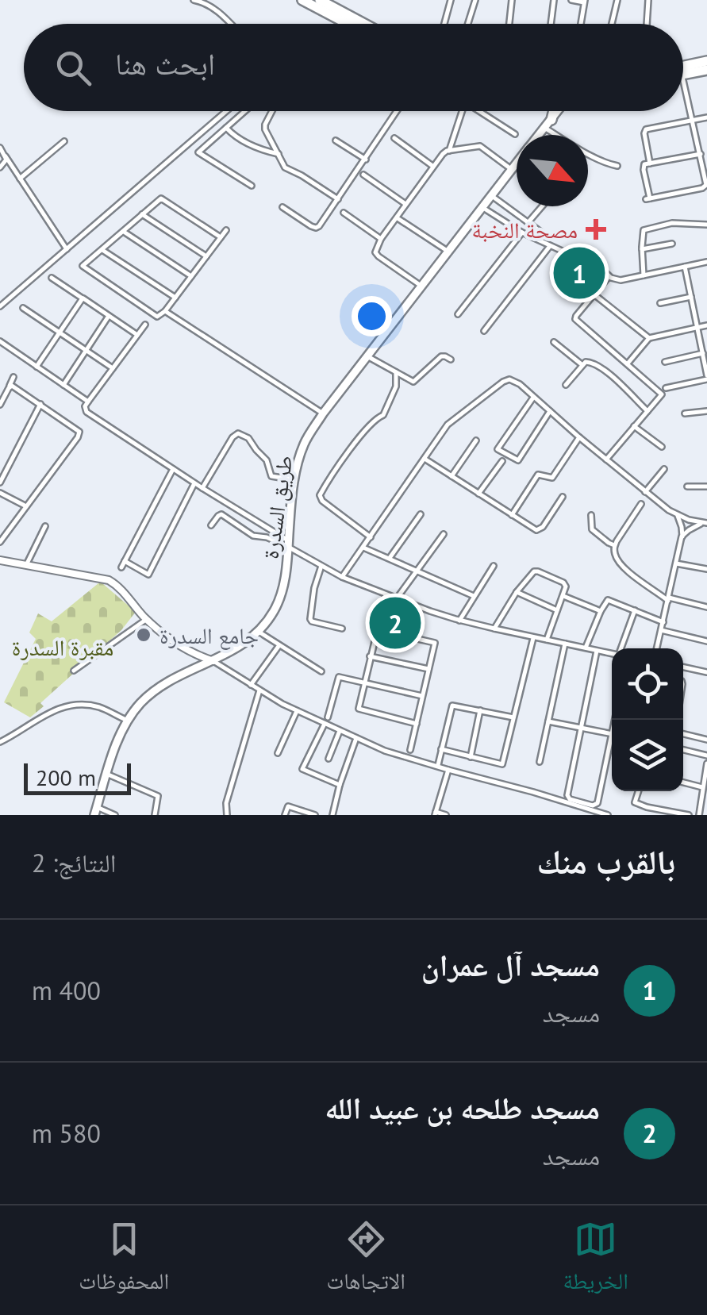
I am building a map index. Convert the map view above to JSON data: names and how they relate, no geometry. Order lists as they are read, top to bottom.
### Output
{
  "streets": {
    "main road": ["طريق السدرة"]
  },
  "parks": ["مقبرة السدرة"],
  "places": {
    "health": ["مصحة النخبة"],
    "other": ["جامع السدرة"]
  },
  "scale_bar": "200 m",
  "north": "bottom right",
  "page": {
    "search": "ابحث هنا",
    "pins": ["1", "2"],
    "scale": "200 m",
    "heading": ["بالقرب منك", "النتائج: 2"],
    "list": [
      {
        "mark": "1",
        "name": "مسجد آل عمران",
        "note": "مسجد",
        "value": "400 m"
      },
      {
        "mark": "2",
        "name": "مسجد طلحه بن عبيد الله",
        "note": "مسجد",
        "value": "580 m"
      }
    ],
    "nav": ["الخريطة", "الاتجاهات", "المحفوظات"]
  }
}
